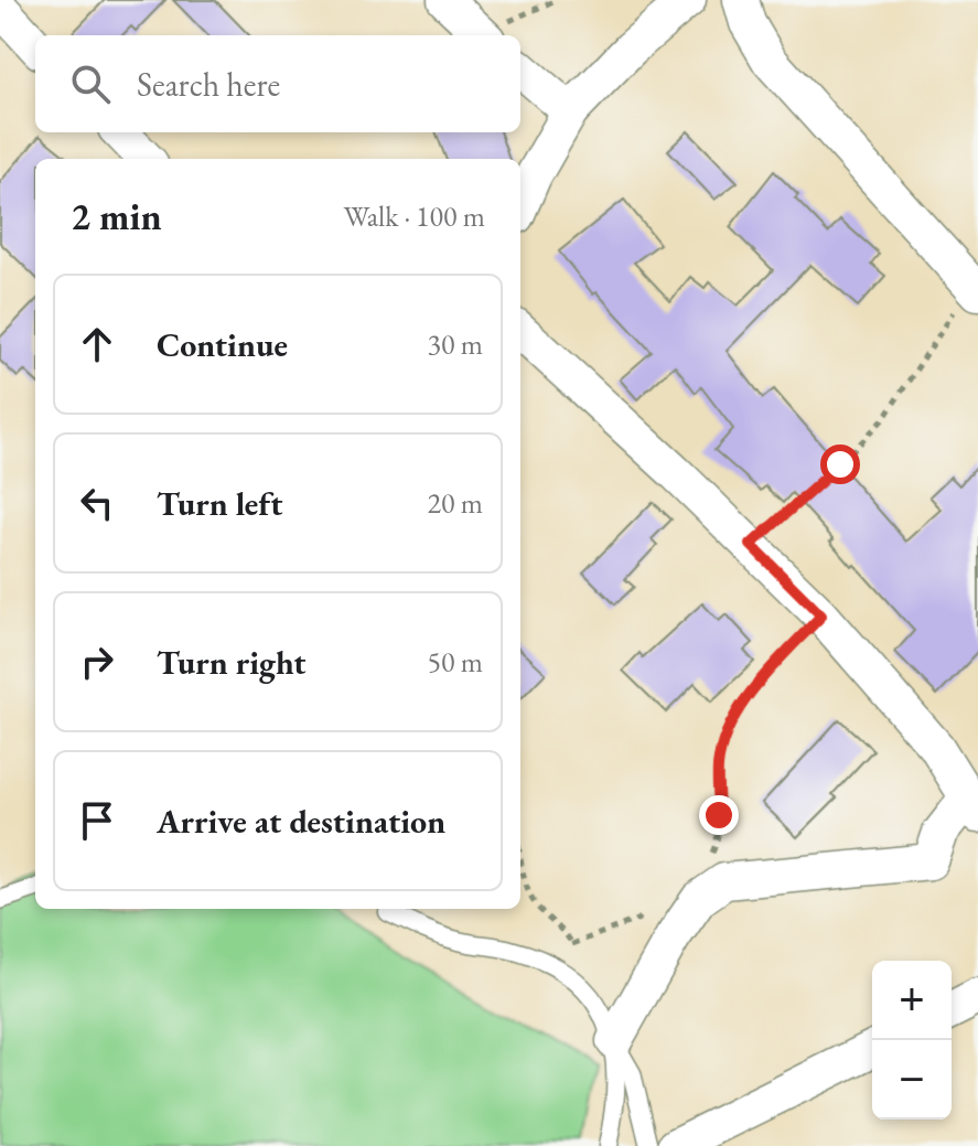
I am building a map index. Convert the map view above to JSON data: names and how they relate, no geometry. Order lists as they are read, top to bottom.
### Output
{
  "page": {
    "search": "Search here",
    "heading": ["2 min", "Walk · 100 m"],
    "list": [
      ["Continue", "30 m"],
      ["Turn left", "20 m"],
      ["Turn right", "50 m"],
      "Arrive at destination"
    ],
    "map_buttons": ["+", "−"]
  }
}
